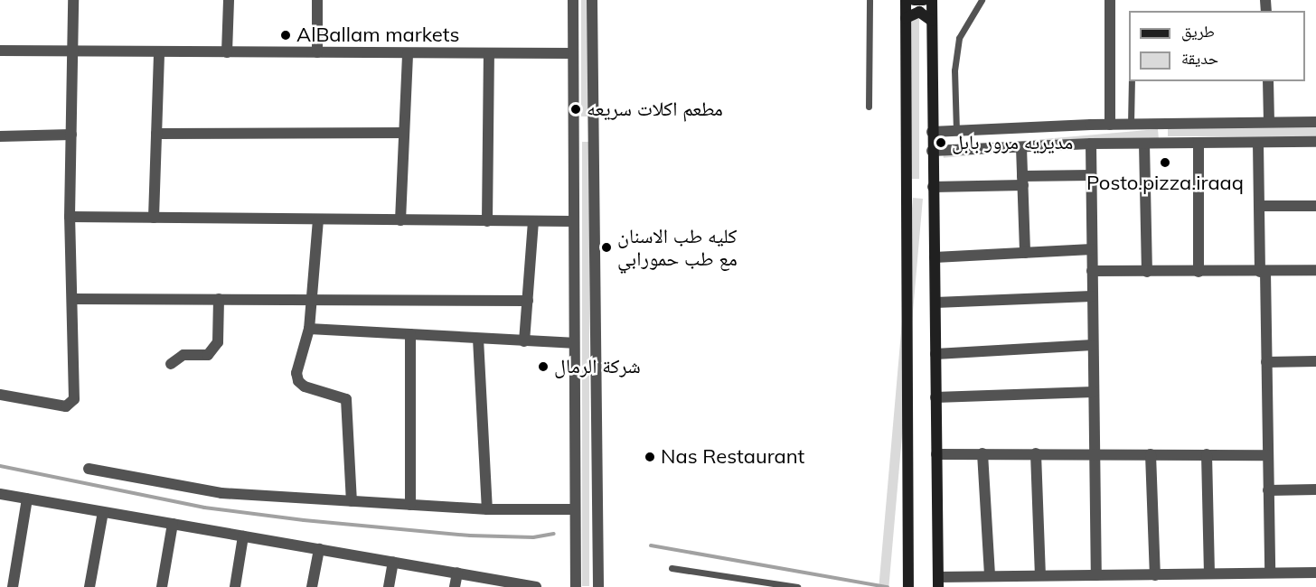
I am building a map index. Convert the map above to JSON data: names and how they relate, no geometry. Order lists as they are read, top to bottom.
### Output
{
  "places": [
    "AlBallam markets",
    "مطعم اكلات سريعه",
    "مديريه مرور بابل",
    "Posto.pizza.iraaq",
    "كليه طب الاسنان مع طب حمورابي",
    "شركة الرمال",
    "Nas Restaurant"
  ],
  "legend": ["طريق", "حديقة"]
}
